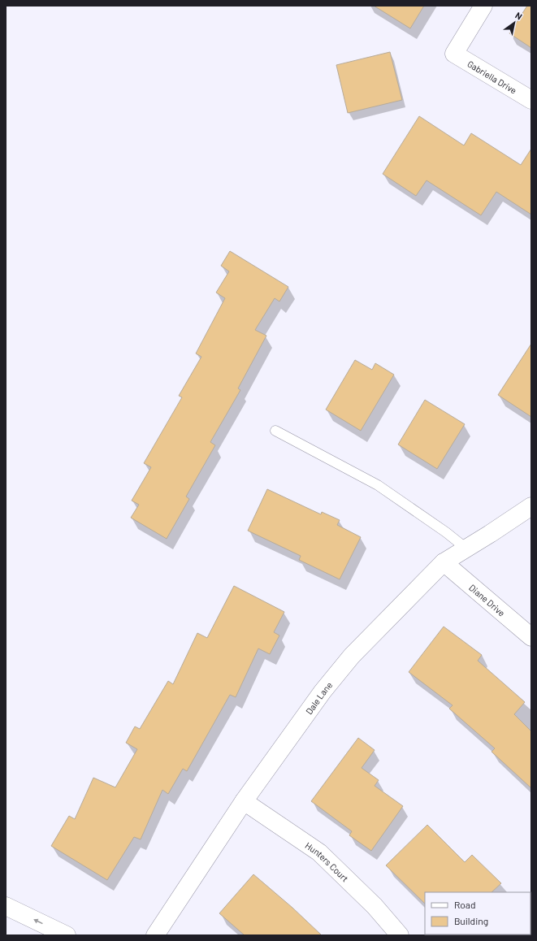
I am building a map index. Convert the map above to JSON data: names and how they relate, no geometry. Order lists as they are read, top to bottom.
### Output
{
  "streets": {
    "street": [
      "Gabriella Drive",
      "Diane Drive",
      "Dale Lane",
      "Hunters Court"
    ]
  },
  "crossings": [
    ["Diane Drive", "Dale Lane"],
    ["Dale Lane", "Hunters Court"]
  ],
  "legend": ["Road", "Building"],
  "north": "top right"
}
